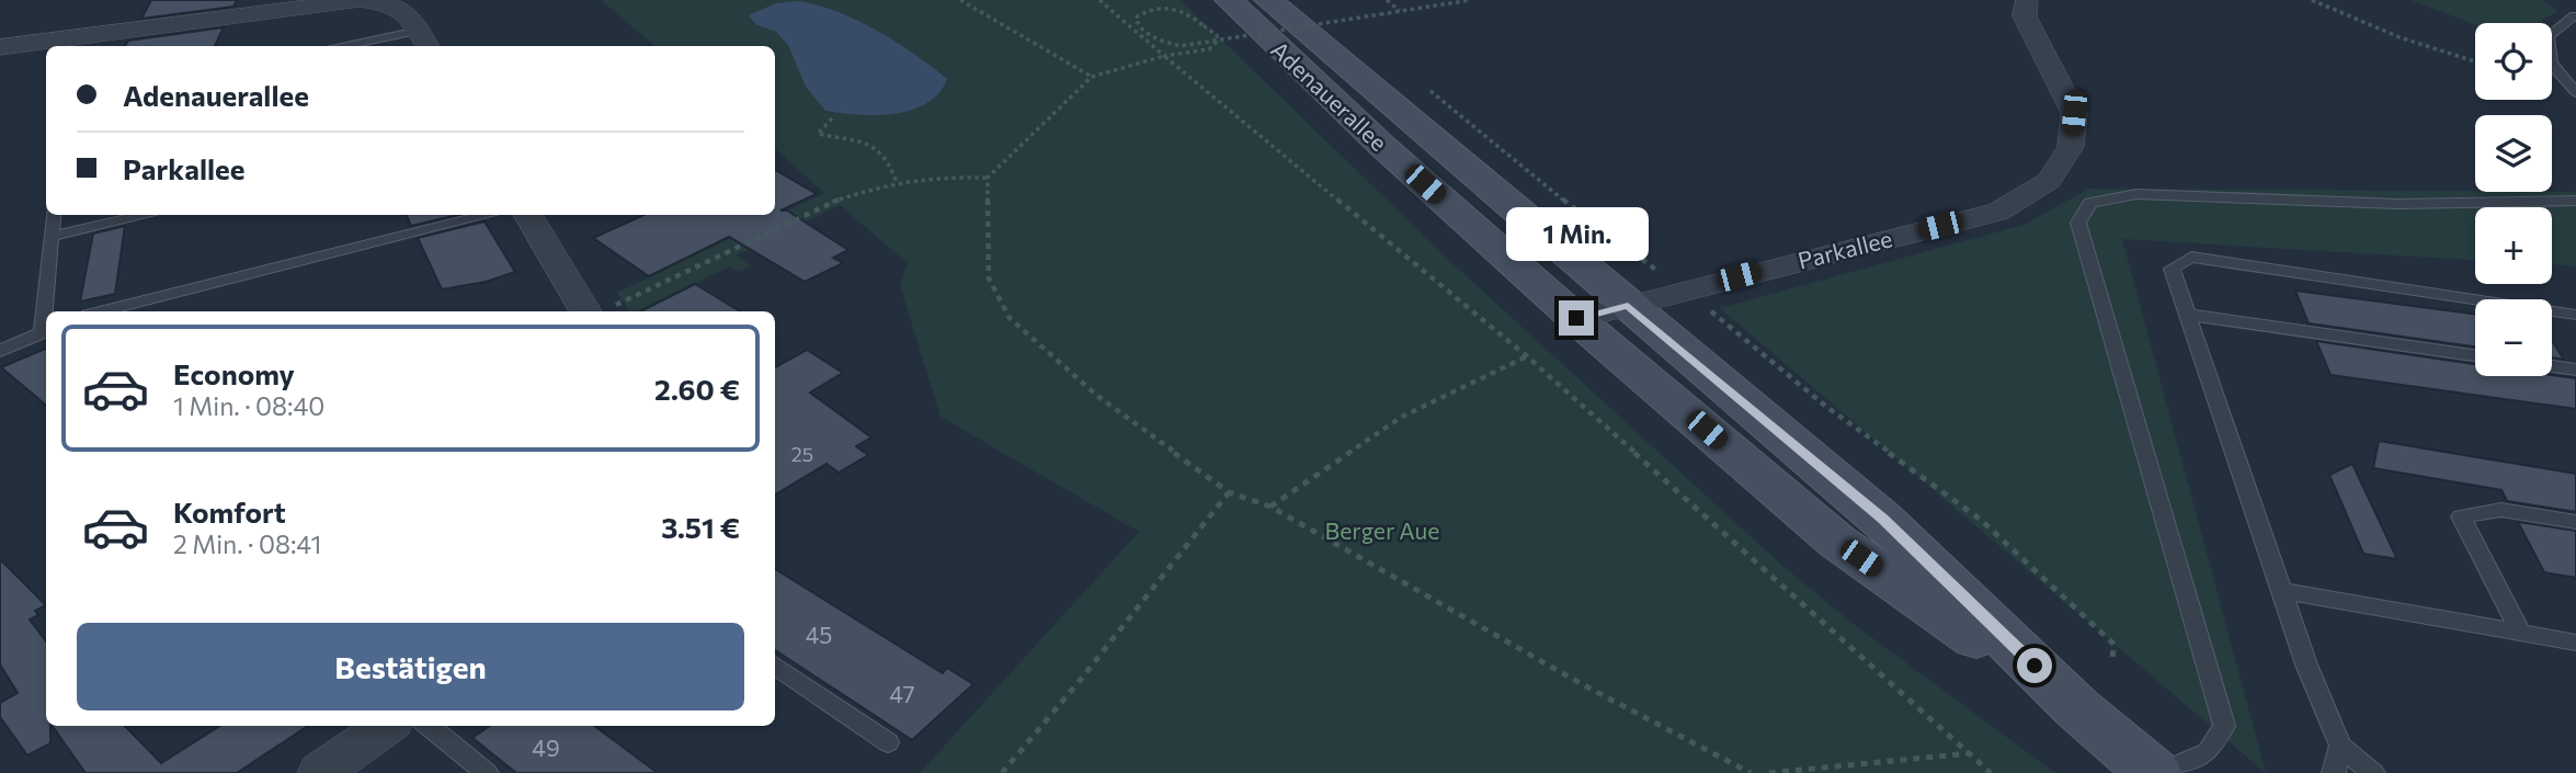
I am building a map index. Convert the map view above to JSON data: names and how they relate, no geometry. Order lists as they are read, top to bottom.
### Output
{
  "streets": {
    "main road": ["Adenauerallee"],
    "street": ["Parkallee"]
  },
  "crossings": [
    ["Adenauerallee", "Parkallee"]
  ],
  "parks": ["Berger Aue"],
  "house_numbers": [
    "25",
    "45",
    "47",
    "49"
  ],
  "page": {
    "map_buttons": ["+", "−"],
    "banner": ["Adenauerallee", "Parkallee"],
    "bubble": "1 Min.",
    "list": [
      {
        "name": "Economy",
        "note": "1 Min. · 08:40",
        "value": "2.60 €"
      },
      {
        "name": "Komfort",
        "note": "2 Min. · 08:41",
        "value": "3.51 €"
      }
    ],
    "buttons": "Bestätigen"
  }
}
